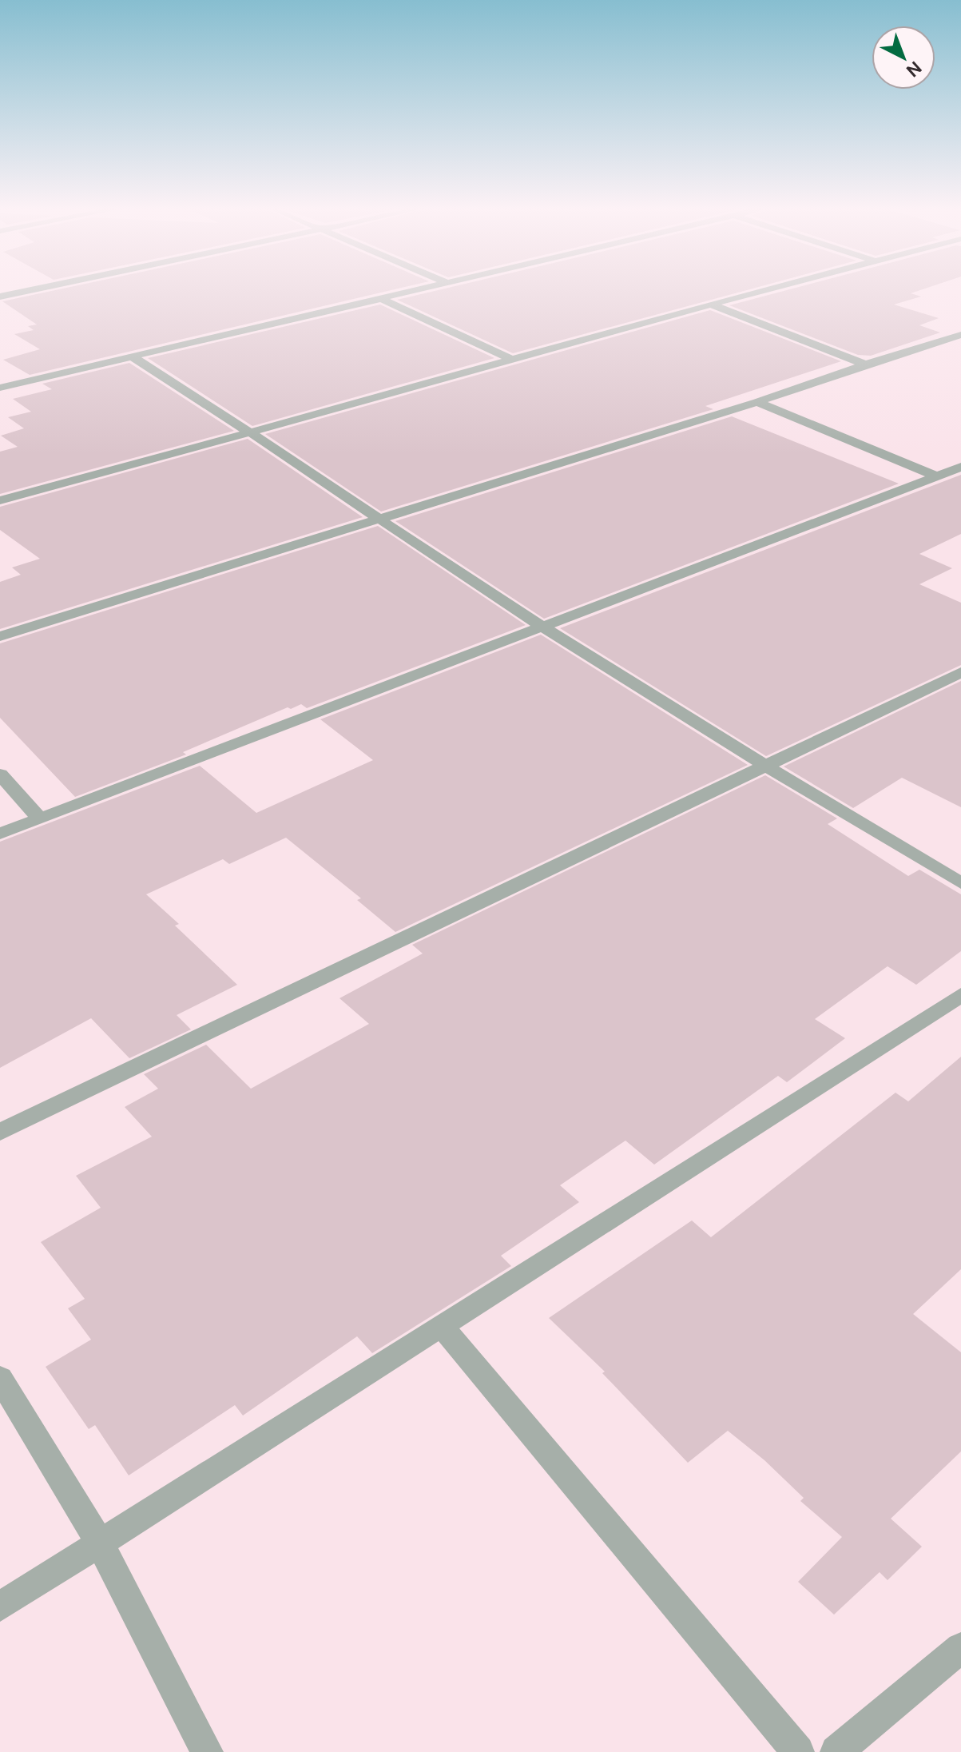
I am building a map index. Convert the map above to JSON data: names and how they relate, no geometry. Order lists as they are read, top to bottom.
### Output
{
  "north": "bottom right"
}
